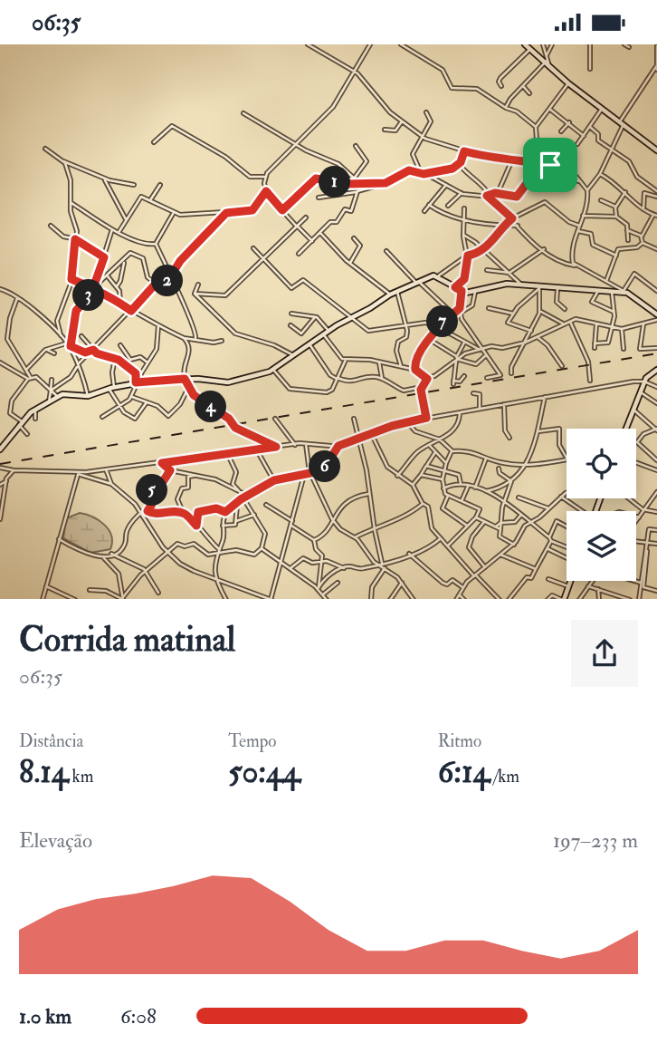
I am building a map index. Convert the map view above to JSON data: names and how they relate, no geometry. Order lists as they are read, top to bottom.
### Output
{
  "page": {
    "status": "06:35",
    "pins": [
      "1",
      "2",
      "3",
      "7",
      "4",
      "6",
      "5"
    ],
    "heading": ["Corrida matinal", "06:35"],
    "stats": [
      ["Distância", "8.14 km"],
      ["Tempo", "50:44"],
      ["Ritmo", "6:14 /km"]
    ],
    "chart": ["Elevação", "197–233 m"],
    "list": [
      {
        "name": "1.0 km",
        "note": "6:08"
      }
    ]
  }
}
